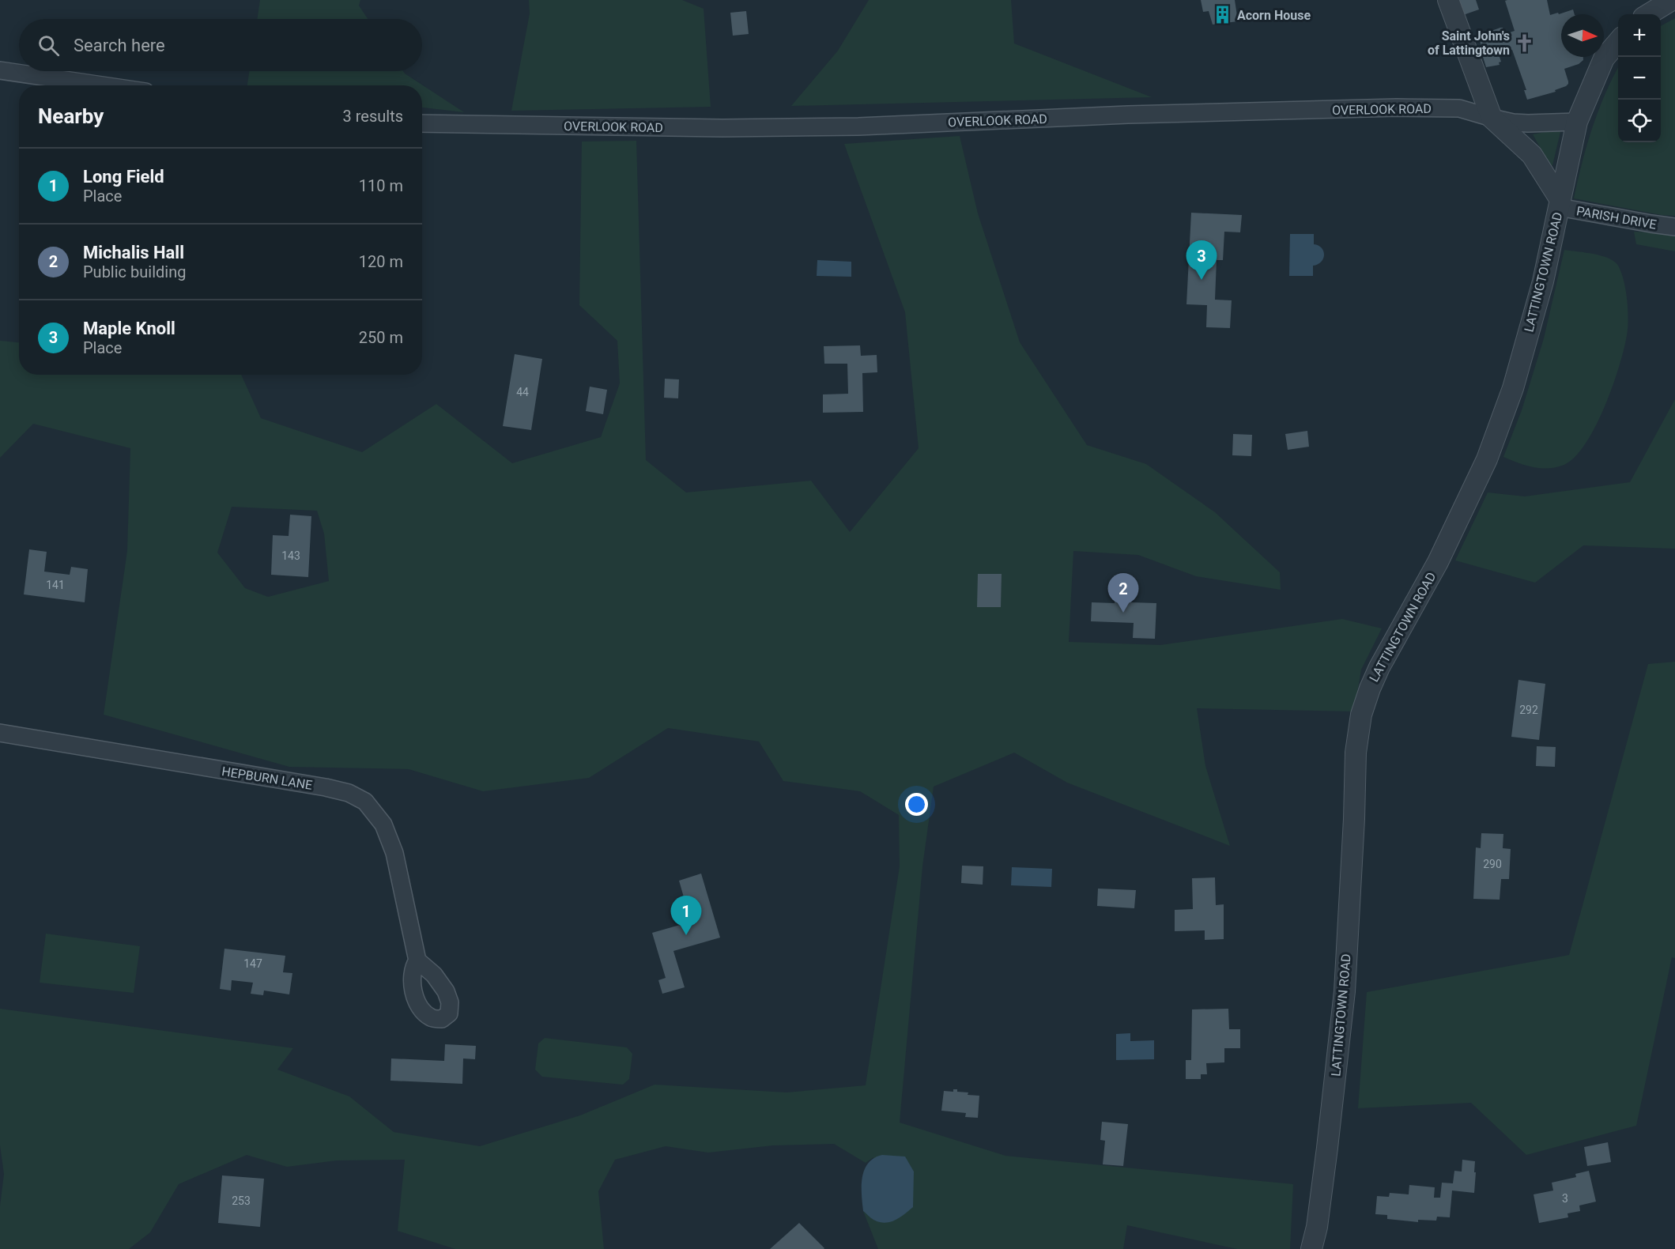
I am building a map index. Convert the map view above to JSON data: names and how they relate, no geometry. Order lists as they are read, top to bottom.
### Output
{
  "streets": {
    "street": [
      "OVERLOOK ROAD",
      "PARISH DRIVE",
      "LATTINGTOWN ROAD",
      "HEPBURN LANE"
    ]
  },
  "crossings": [
    ["OVERLOOK ROAD", "LATTINGTOWN ROAD"],
    ["PARISH DRIVE", "LATTINGTOWN ROAD"]
  ],
  "places": {
    "building": ["Acorn House"],
    "church": ["Saint John's of Lattingtown"]
  },
  "house_numbers": [
    "44",
    "143",
    "141",
    "292",
    "290",
    "147",
    "3",
    "253"
  ],
  "north": "right",
  "page": {
    "map_buttons": ["+", "−"],
    "search": "Search here",
    "heading": ["Nearby", "3 results"],
    "list": [
      {
        "mark": "1",
        "name": "Long Field",
        "note": "Place",
        "value": "110 m"
      },
      {
        "mark": "2",
        "name": "Michalis Hall",
        "note": "Public building",
        "value": "120 m"
      },
      {
        "mark": "3",
        "name": "Maple Knoll",
        "note": "Place",
        "value": "250 m"
      }
    ],
    "pins": ["3", "2", "1"]
  }
}
